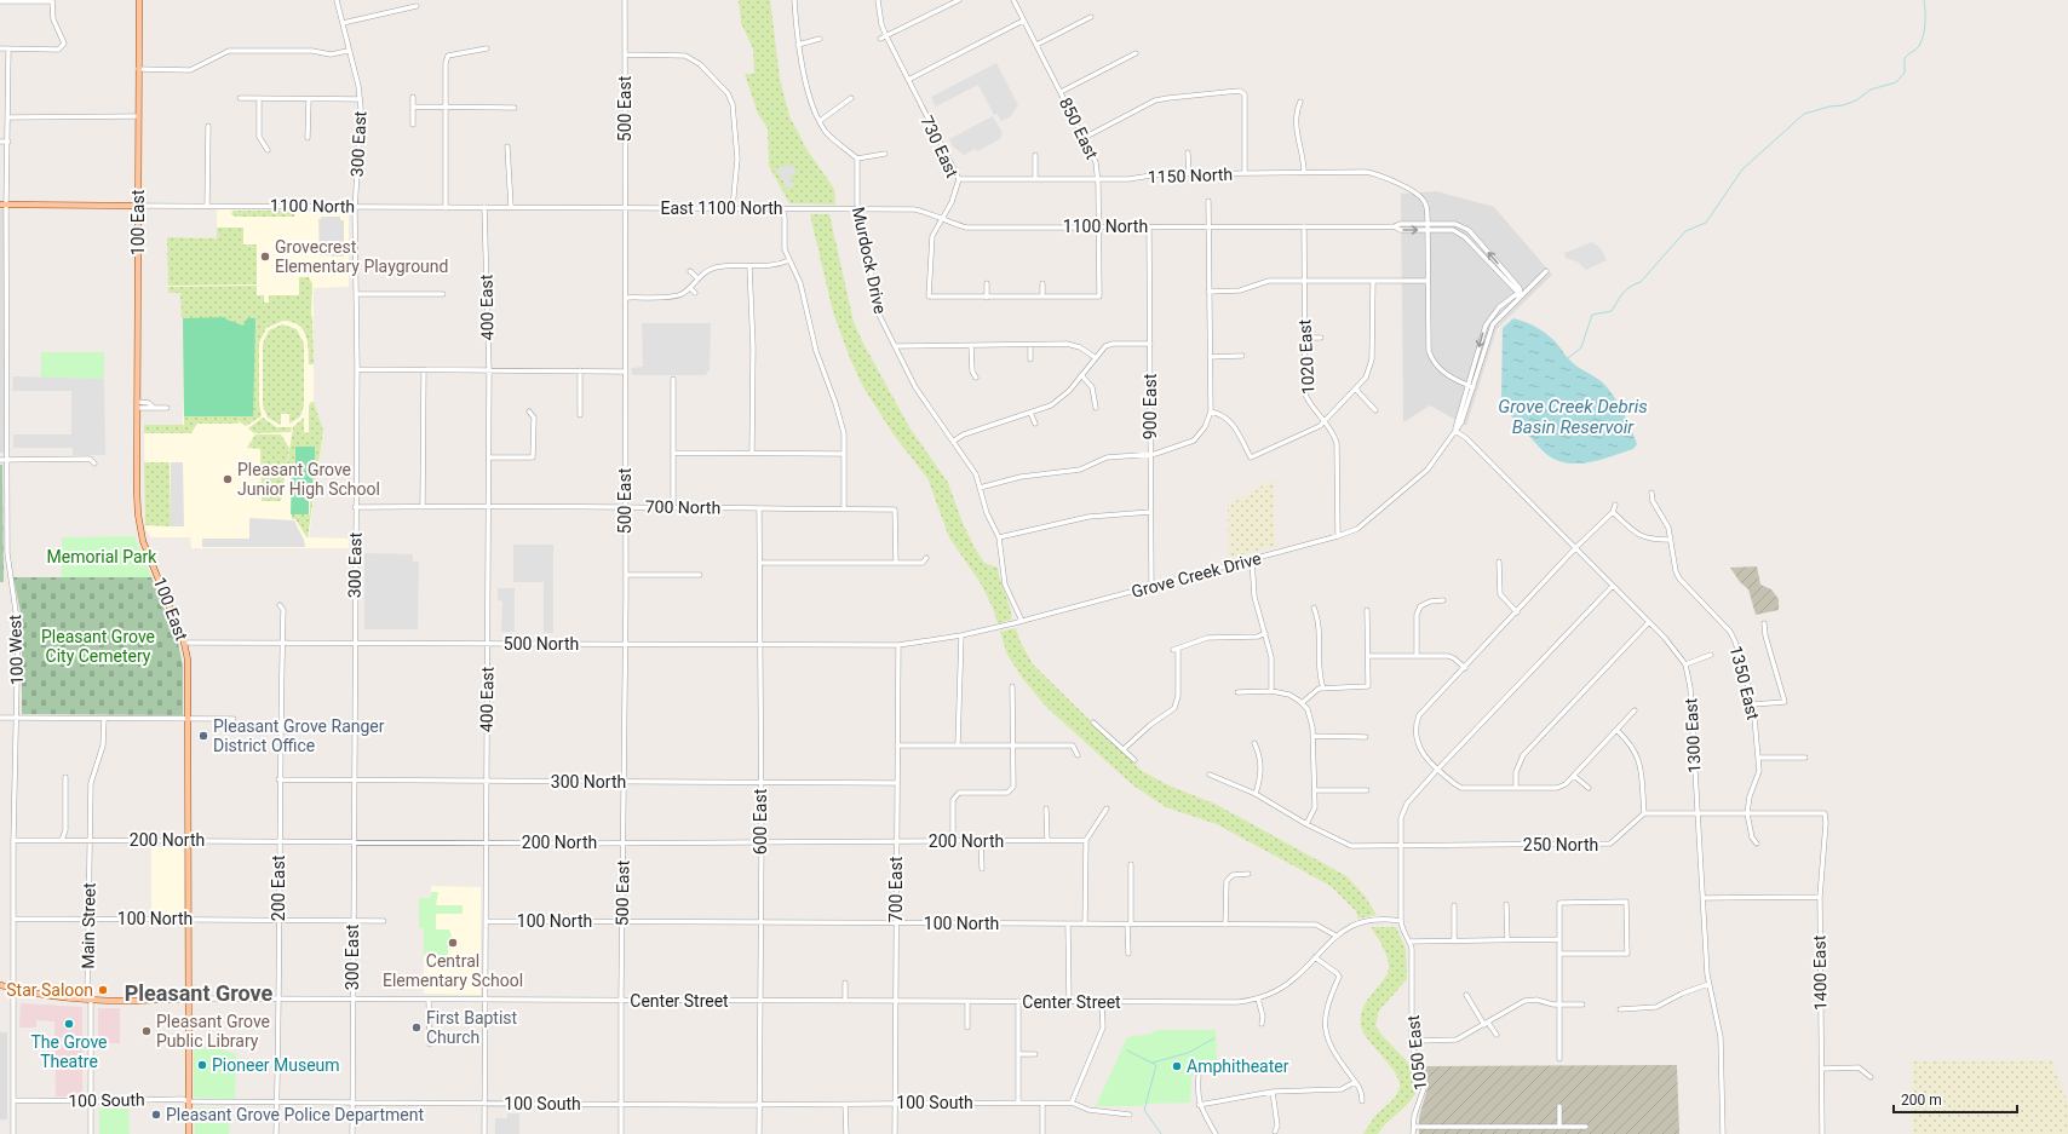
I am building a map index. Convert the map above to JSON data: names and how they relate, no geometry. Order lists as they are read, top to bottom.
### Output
{
  "streets": {
    "main road": ["1100 North", "100 East", "Center Street"],
    "street": [
      "500 East",
      "850 East",
      "300 East",
      "730 East",
      "1150 North",
      "East 1100 North",
      "Murdock Drive",
      "400 East",
      "1020 East",
      "900 East",
      "700 North",
      "Grove Creek Drive",
      "500 North",
      "100 West",
      "1350 East",
      "1300 East",
      "300 North",
      "600 East",
      "200 North",
      "250 North",
      "200 East",
      "700 East",
      "100 North",
      "Main Street",
      "1400 East",
      "1050 East",
      "100 South"
    ]
  },
  "crossings": [
    ["500 East", "1100 North"],
    ["500 East", "East 1100 North"],
    ["500 East", "700 North"],
    ["500 East", "500 North"],
    ["500 East", "300 North"],
    ["500 East", "200 North"],
    ["500 East", "100 North"],
    ["500 East", "Center Street"],
    ["500 East", "100 South"],
    ["850 East", "1150 North"],
    ["850 East", "1100 North"],
    ["300 East", "1100 North"],
    ["300 East", "700 North"],
    ["300 East", "500 North"],
    ["300 East", "300 North"],
    ["300 East", "200 North"],
    ["300 East", "100 North"],
    ["300 East", "Center Street"],
    ["300 East", "100 South"],
    ["730 East", "1150 North"],
    ["730 East", "1100 North"],
    ["1150 North", "1100 North"],
    ["1100 North", "East 1100 North"],
    ["1100 North", "100 East"],
    ["1100 North", "Murdock Drive"],
    ["1100 North", "400 East"],
    ["1100 North", "1020 East"],
    ["1100 North", "900 East"],
    ["1100 North", "Grove Creek Drive"],
    ["1100 North", "100 West"],
    ["100 East", "500 North"],
    ["100 East", "200 North"],
    ["100 East", "100 North"],
    ["100 East", "Center Street"],
    ["100 East", "100 South"],
    ["Murdock Drive", "Grove Creek Drive"],
    ["400 East", "700 North"],
    ["400 East", "500 North"],
    ["400 East", "300 North"],
    ["400 East", "200 North"],
    ["400 East", "100 North"],
    ["400 East", "Center Street"],
    ["400 East", "100 South"],
    ["1020 East", "Grove Creek Drive"],
    ["900 East", "Grove Creek Drive"],
    ["700 North", "600 East"],
    ["Grove Creek Drive", "500 North"],
    ["Grove Creek Drive", "1300 East"],
    ["Grove Creek Drive", "700 East"],
    ["500 North", "600 East"],
    ["500 North", "200 East"],
    ["500 North", "700 East"],
    ["100 West", "200 North"],
    ["100 West", "100 North"],
    ["100 West", "Center Street"],
    ["100 West", "100 South"],
    ["1350 East", "1400 East"],
    ["300 North", "600 East"],
    ["300 North", "200 East"],
    ["300 North", "700 East"],
    ["600 East", "200 North"],
    ["600 East", "100 North"],
    ["600 East", "Center Street"],
    ["600 East", "100 South"],
    ["200 North", "200 East"],
    ["200 North", "700 East"],
    ["200 North", "Main Street"],
    ["200 East", "100 North"],
    ["200 East", "Center Street"],
    ["200 East", "100 South"],
    ["700 East", "100 North"],
    ["700 East", "Center Street"],
    ["700 East", "100 South"],
    ["100 North", "Main Street"],
    ["100 North", "Center Street"],
    ["Main Street", "Center Street"],
    ["Main Street", "100 South"]
  ],
  "districts": ["Pleasant Grove"],
  "water": ["Grove Creek Debris Basin Reservoir"],
  "parks": ["Memorial Park", "Pleasant Grove City Cemetery"],
  "places": [
    "Grovecrest Elementary Playground",
    "Pleasant Grove Junior High School",
    "Pleasant Grove Ranger District Office",
    "Central Elementary School",
    "Star Saloon",
    "The Grove Theatre",
    "First Baptist Church",
    "Pleasant Grove Public Library",
    "Pioneer Museum",
    "Amphitheater",
    "Pleasant Grove Police Department"
  ],
  "scale_bar": "200 m"
}
